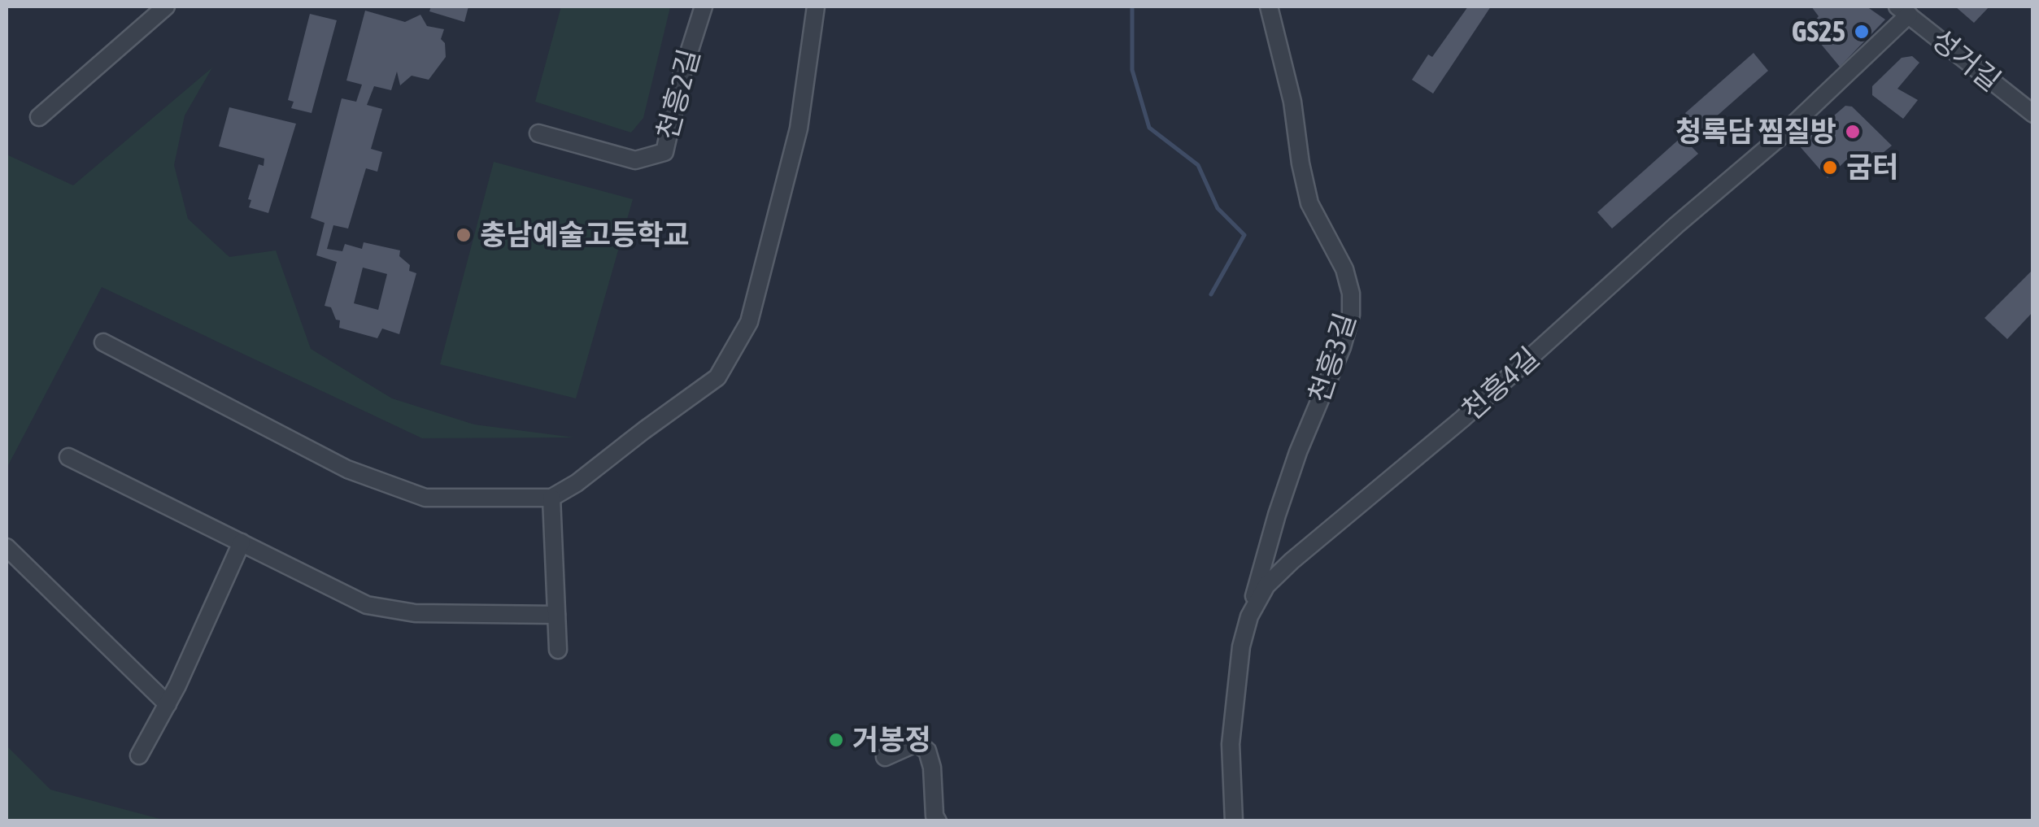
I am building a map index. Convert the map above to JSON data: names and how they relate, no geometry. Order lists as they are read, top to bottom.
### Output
{
  "streets": {
    "street": [
      "성거길",
      "천흥2길",
      "천흥3길",
      "천흥4길"
    ]
  },
  "crossings": [
    ["성거길", "천흥4길"],
    ["천흥3길", "천흥4길"]
  ],
  "places": [
    "GS25",
    "청록담 찜질방",
    "굼터",
    "충남예술고등학교",
    "거봉정"
  ]
}
